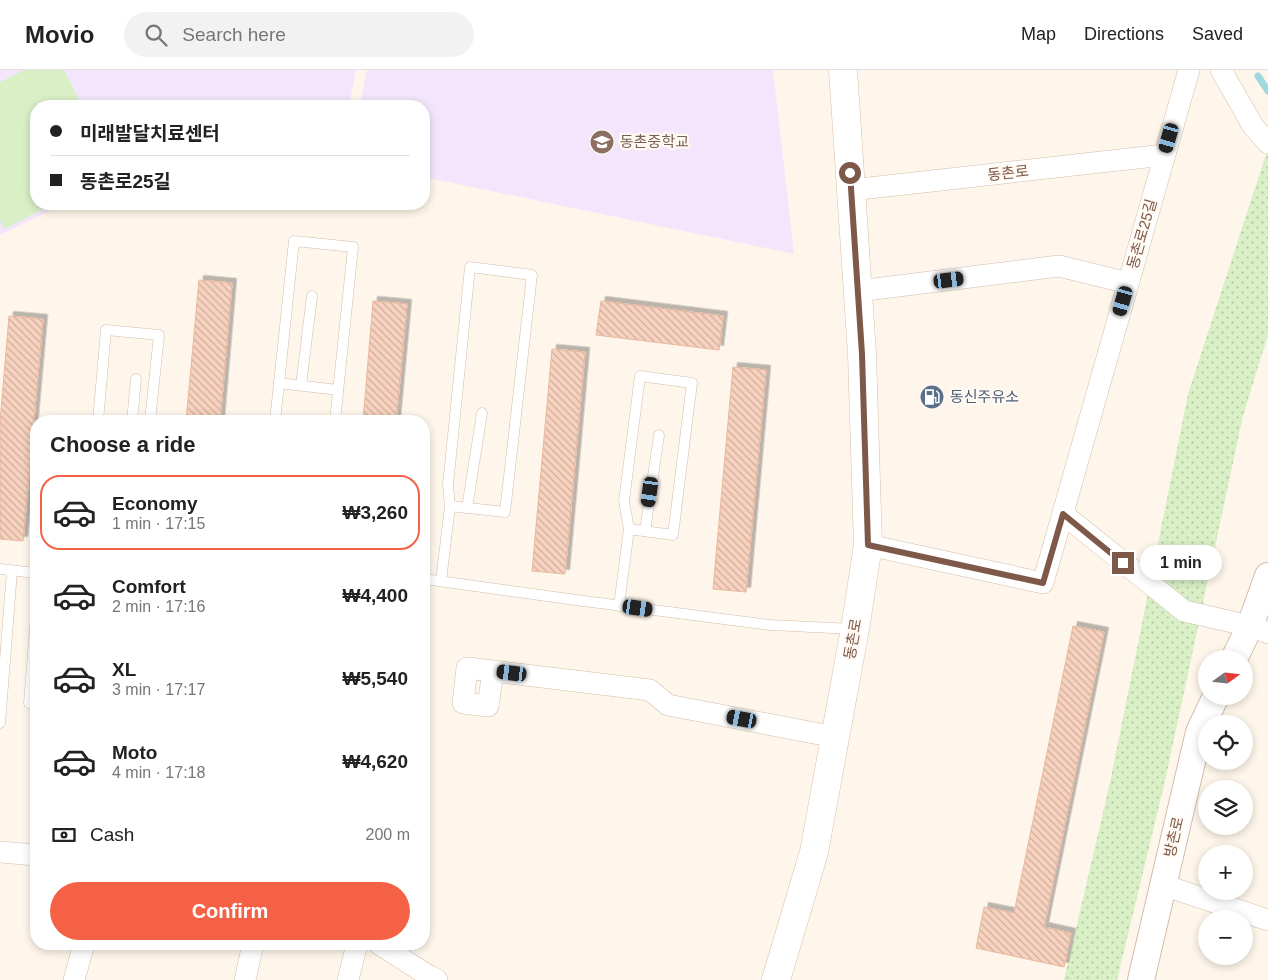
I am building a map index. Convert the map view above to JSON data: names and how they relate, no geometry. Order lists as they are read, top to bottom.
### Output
{
  "streets": {
    "main road": ["동촌로"],
    "street": ["동촌로25길", "방촌로"]
  },
  "crossings": [
    ["동촌로", "동촌로25길"]
  ],
  "places": {
    "school or university": ["동촌중학교"],
    "fuel station": ["동신주유소"]
  },
  "north": "right",
  "page": {
    "header": "Movio",
    "search": "Search here",
    "nav": ["Map", "Directions", "Saved"],
    "banner": ["미래발달치료센터", "동촌로25길"],
    "heading": "Choose a ride",
    "list": [
      {
        "name": "Economy",
        "note": "1 min · 17:15",
        "value": "₩3,260"
      },
      {
        "name": "Comfort",
        "note": "2 min · 17:16",
        "value": "₩4,400"
      },
      {
        "name": "XL",
        "note": "3 min · 17:17",
        "value": "₩5,540"
      },
      {
        "name": "Moto",
        "note": "4 min · 17:18",
        "value": "₩4,620"
      }
    ],
    "bubble": "1 min",
    "map_buttons": ["+", "−"],
    "pay": ["Cash", "200 m"],
    "buttons": "Confirm"
  }
}
